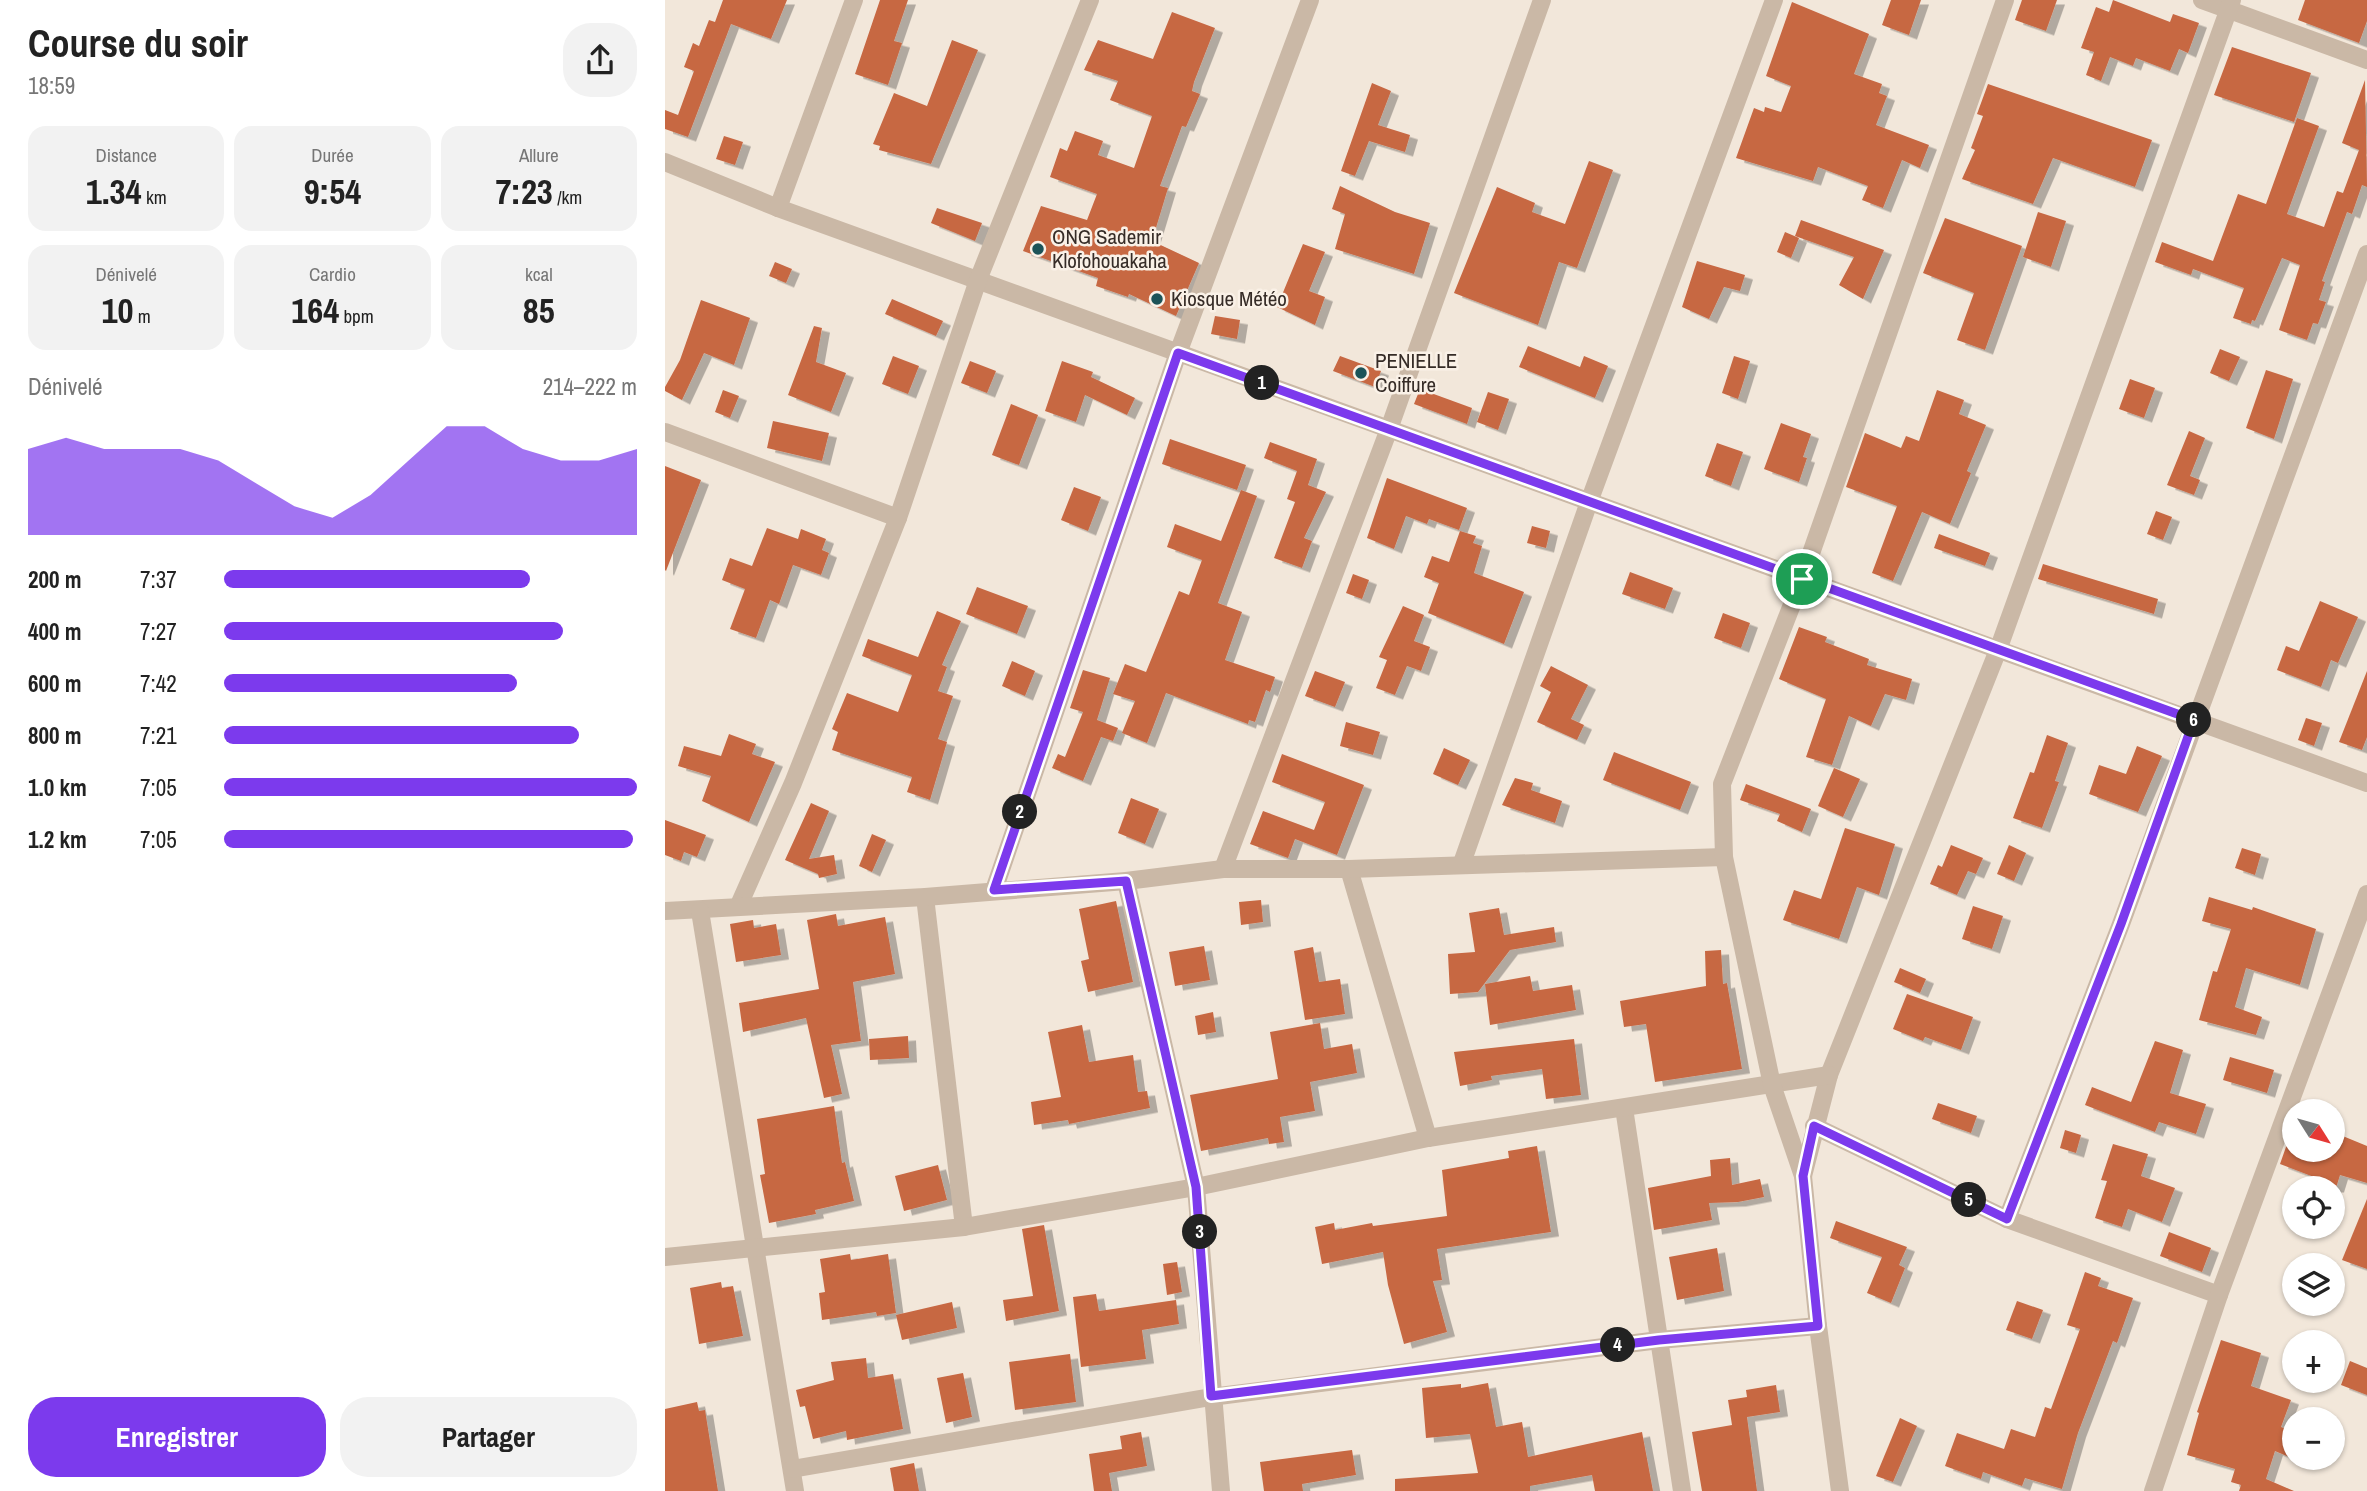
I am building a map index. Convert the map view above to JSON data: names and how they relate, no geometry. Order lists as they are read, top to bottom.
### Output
{
  "places": ["ONG Sademir Klofohouakaha", "Kiosque Météo", "PENIELLE Coiffure"],
  "north": "bottom right",
  "page": {
    "heading": ["Course du soir", "18:59"],
    "stats": [
      ["Distance", "1.34 km"],
      ["Durée", "9:54"],
      ["Allure", "7:23 /km"],
      ["Dénivelé", "10 m"],
      ["Cardio", "164 bpm"],
      ["kcal", "85"]
    ],
    "chart": ["Dénivelé", "214–222 m"],
    "pins": [
      "1",
      "6",
      "2",
      "5",
      "3",
      "4"
    ],
    "list": [
      {
        "name": "200 m",
        "note": "7:37"
      },
      {
        "name": "400 m",
        "note": "7:27"
      },
      {
        "name": "600 m",
        "note": "7:42"
      },
      {
        "name": "800 m",
        "note": "7:21"
      },
      {
        "name": "1.0 km",
        "note": "7:05"
      },
      {
        "name": "1.2 km",
        "note": "7:05"
      }
    ],
    "map_buttons": ["+", "−"],
    "buttons": ["Enregistrer", "Partager"]
  }
}
